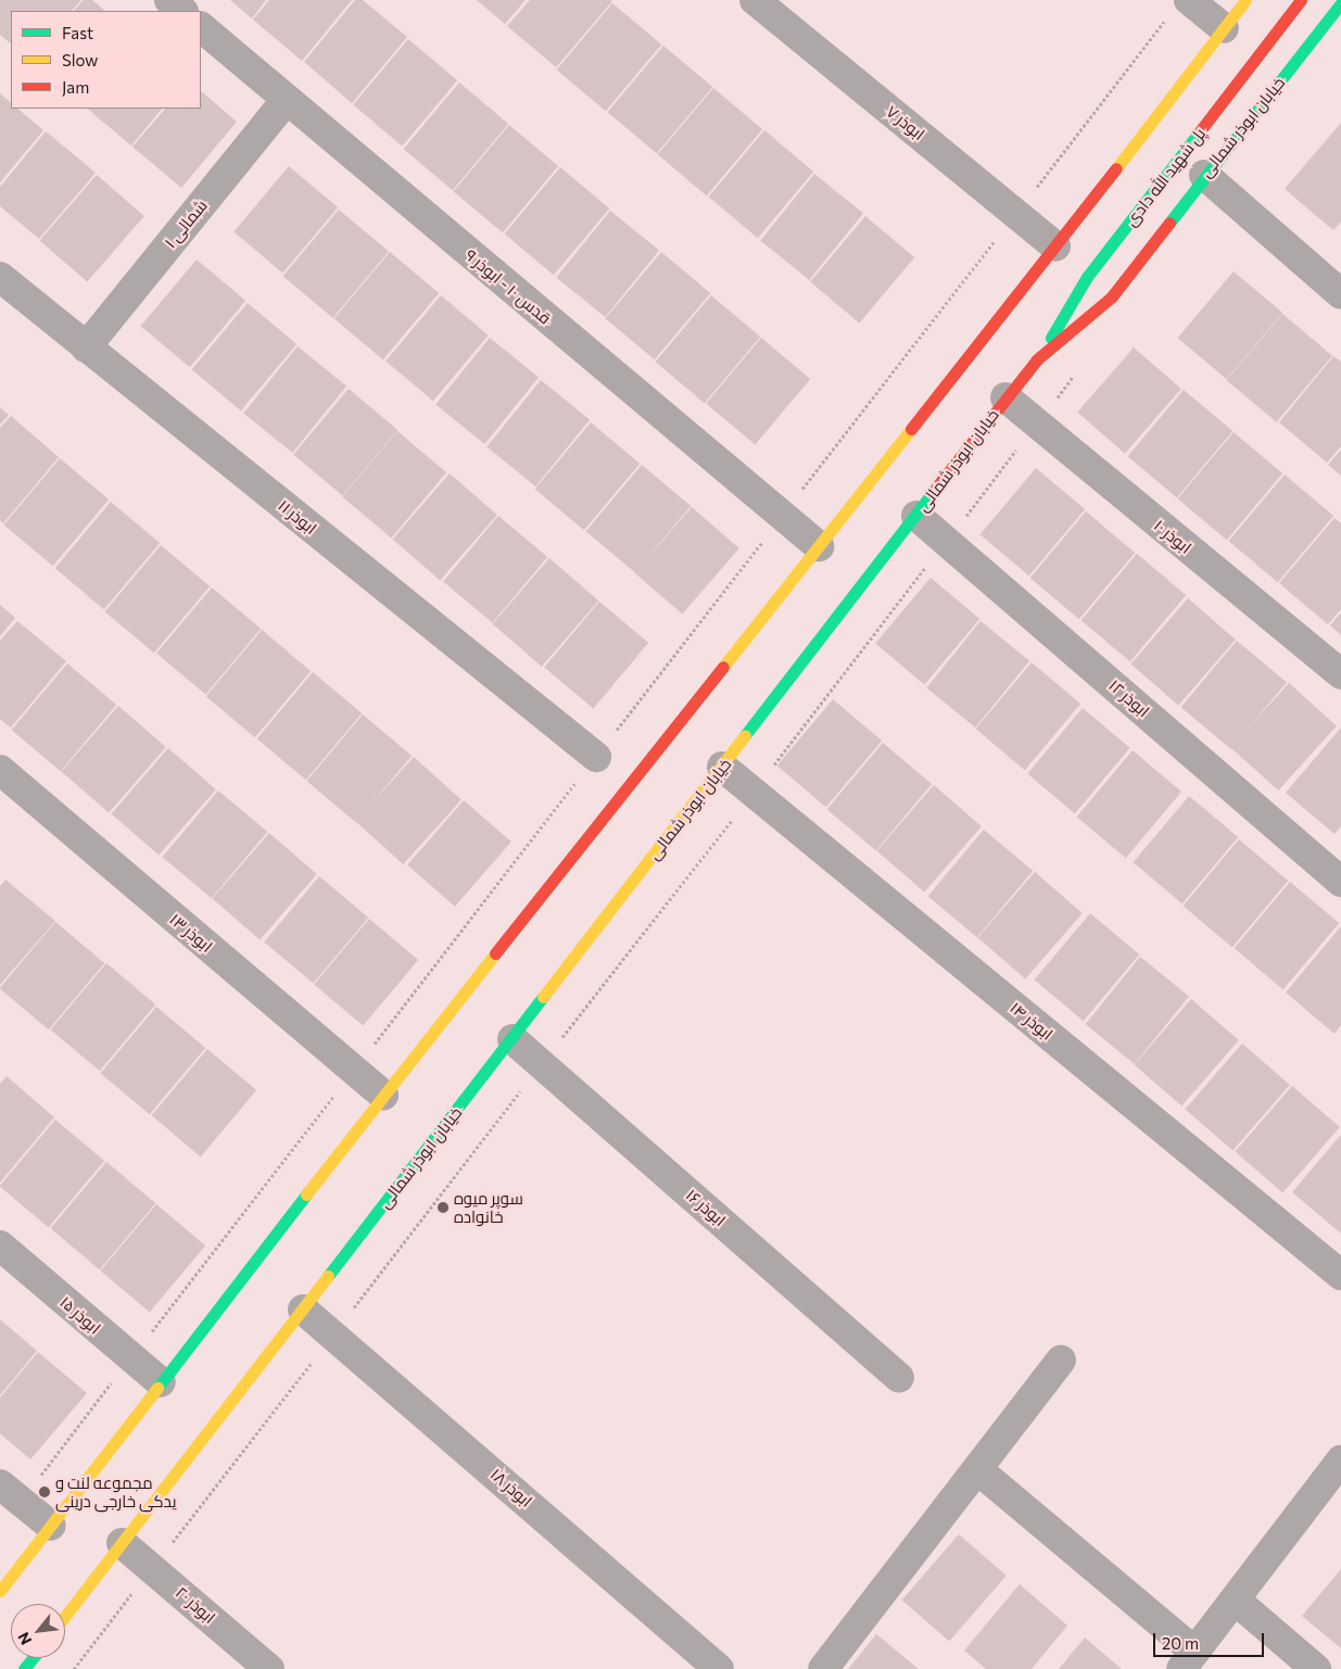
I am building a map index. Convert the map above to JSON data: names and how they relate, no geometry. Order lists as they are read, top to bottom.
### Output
{
  "streets": {
    "main road": ["خیابان ابوذر شمالی", "پل شهید الله دادی"],
    "street": [
      "ابوذر ۷",
      "شمالی ۱",
      "قدس ۱۰ - ابوذر ۹",
      "ابوذر ۱۱",
      "ابوذر ۱۰",
      "ابوذر ۱۲",
      "ابوذر ۱۳",
      "ابوذر ۱۴",
      "ابوذر ۱۶",
      "ابوذر ۱۵",
      "ابوذر ۱۸",
      "ابوذر ۲۰"
    ]
  },
  "crossings": [
    ["خیابان ابوذر شمالی", "پل شهید الله دادی"],
    ["خیابان ابوذر شمالی", "ابوذر ۱۰"],
    ["خیابان ابوذر شمالی", "ابوذر ۱۲"],
    ["خیابان ابوذر شمالی", "ابوذر ۱۴"],
    ["خیابان ابوذر شمالی", "ابوذر ۱۶"],
    ["خیابان ابوذر شمالی", "ابوذر ۱۸"],
    ["خیابان ابوذر شمالی", "ابوذر ۲۰"],
    ["شمالی ۱", "قدس ۱۰ - ابوذر ۹"],
    ["شمالی ۱", "ابوذر ۱۱"]
  ],
  "places": ["سوپر میوه خانواده", "مجموعه لنت و یدکی خارجی درینی"],
  "legend": ["Fast", "Slow", "Jam"],
  "scale_bar": "20 m",
  "north": "bottom left"
}
